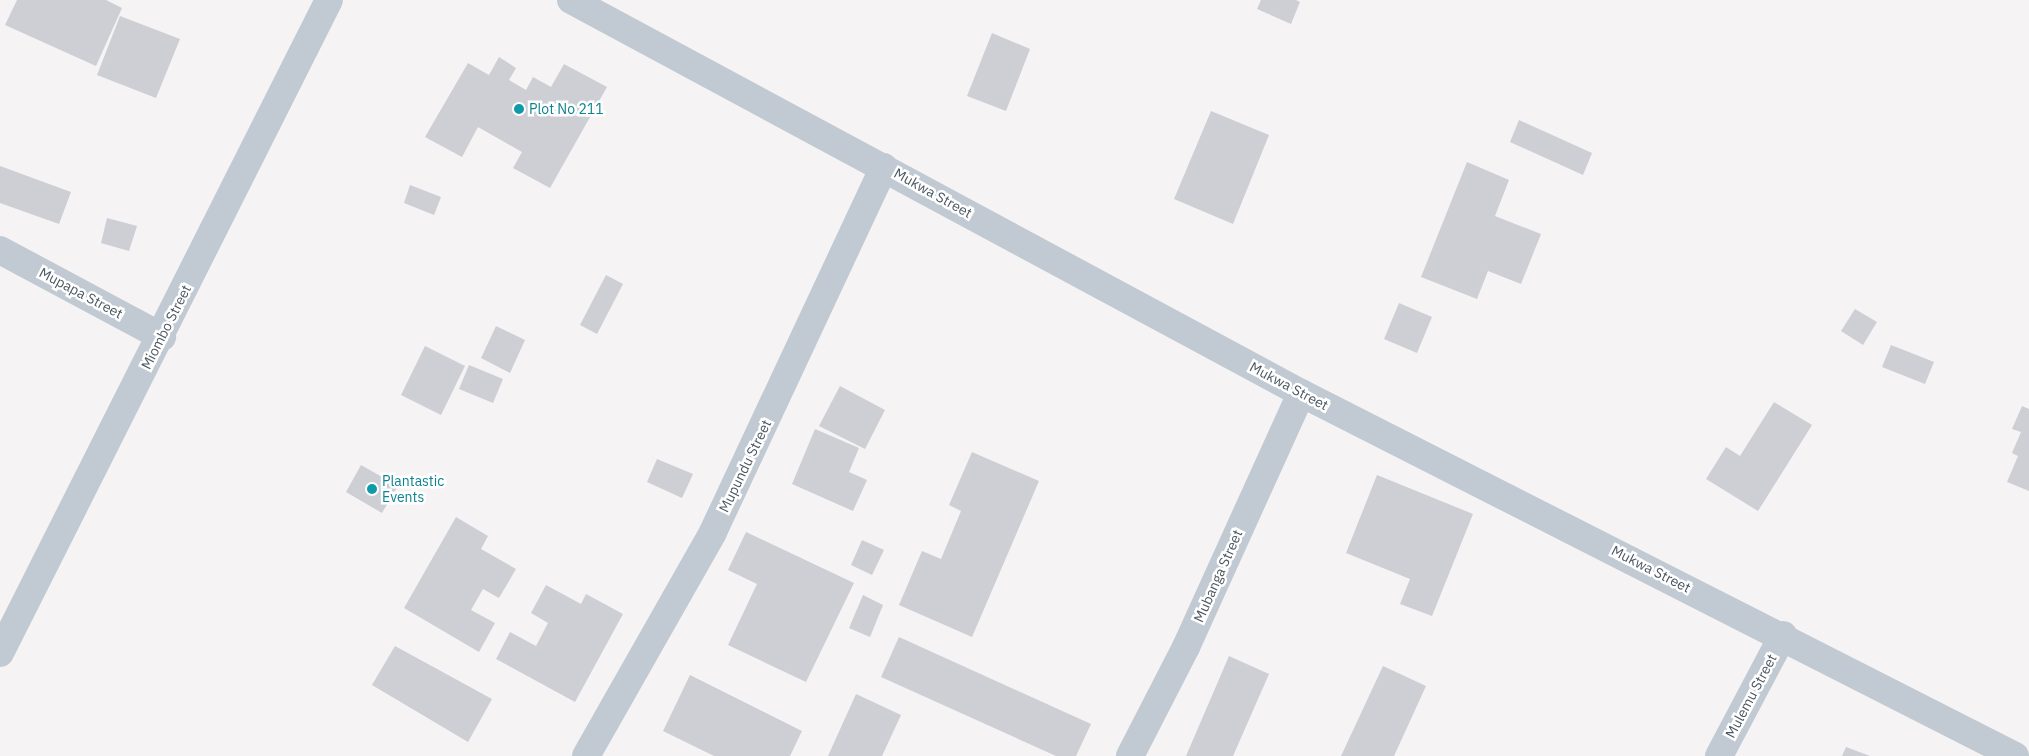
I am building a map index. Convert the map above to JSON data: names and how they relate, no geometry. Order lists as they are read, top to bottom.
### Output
{
  "streets": {
    "street": [
      "Mukwa Street",
      "Mupapa Street",
      "Miombo Street",
      "Mupundu Street",
      "Mubanga Street",
      "Mulemu Street"
    ]
  },
  "crossings": [
    ["Mukwa Street", "Mupundu Street"],
    ["Mukwa Street", "Mubanga Street"],
    ["Mukwa Street", "Mulemu Street"],
    ["Mupapa Street", "Miombo Street"]
  ],
  "places": ["Plot No 211", "Plantastic Events"]
}
